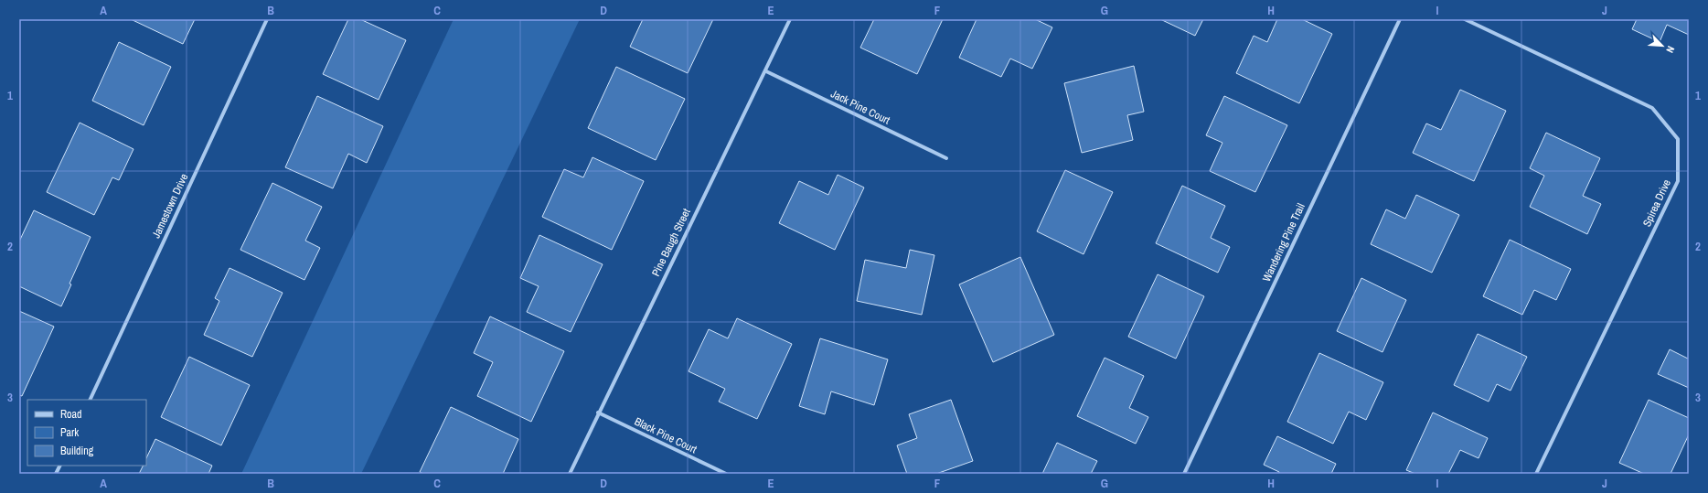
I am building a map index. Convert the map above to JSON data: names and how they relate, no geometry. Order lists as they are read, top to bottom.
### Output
{
  "streets": {
    "street": [
      "Jack Pine Court",
      "Spirea Drive",
      "Jamestown Drive",
      "Pine Baugh Street",
      "Wandering Pine Trail",
      "Black Pine Court"
    ]
  },
  "crossings": [
    ["Jack Pine Court", "Pine Baugh Street"],
    ["Pine Baugh Street", "Black Pine Court"]
  ],
  "legend": ["Road", "Park", "Building"],
  "north": "bottom right",
  "grid": {
    "columns": [
      "A",
      "B",
      "C",
      "D",
      "E",
      "F",
      "G",
      "H",
      "I",
      "J"
    ],
    "rows": ["1", "2", "3"]
  }
}
